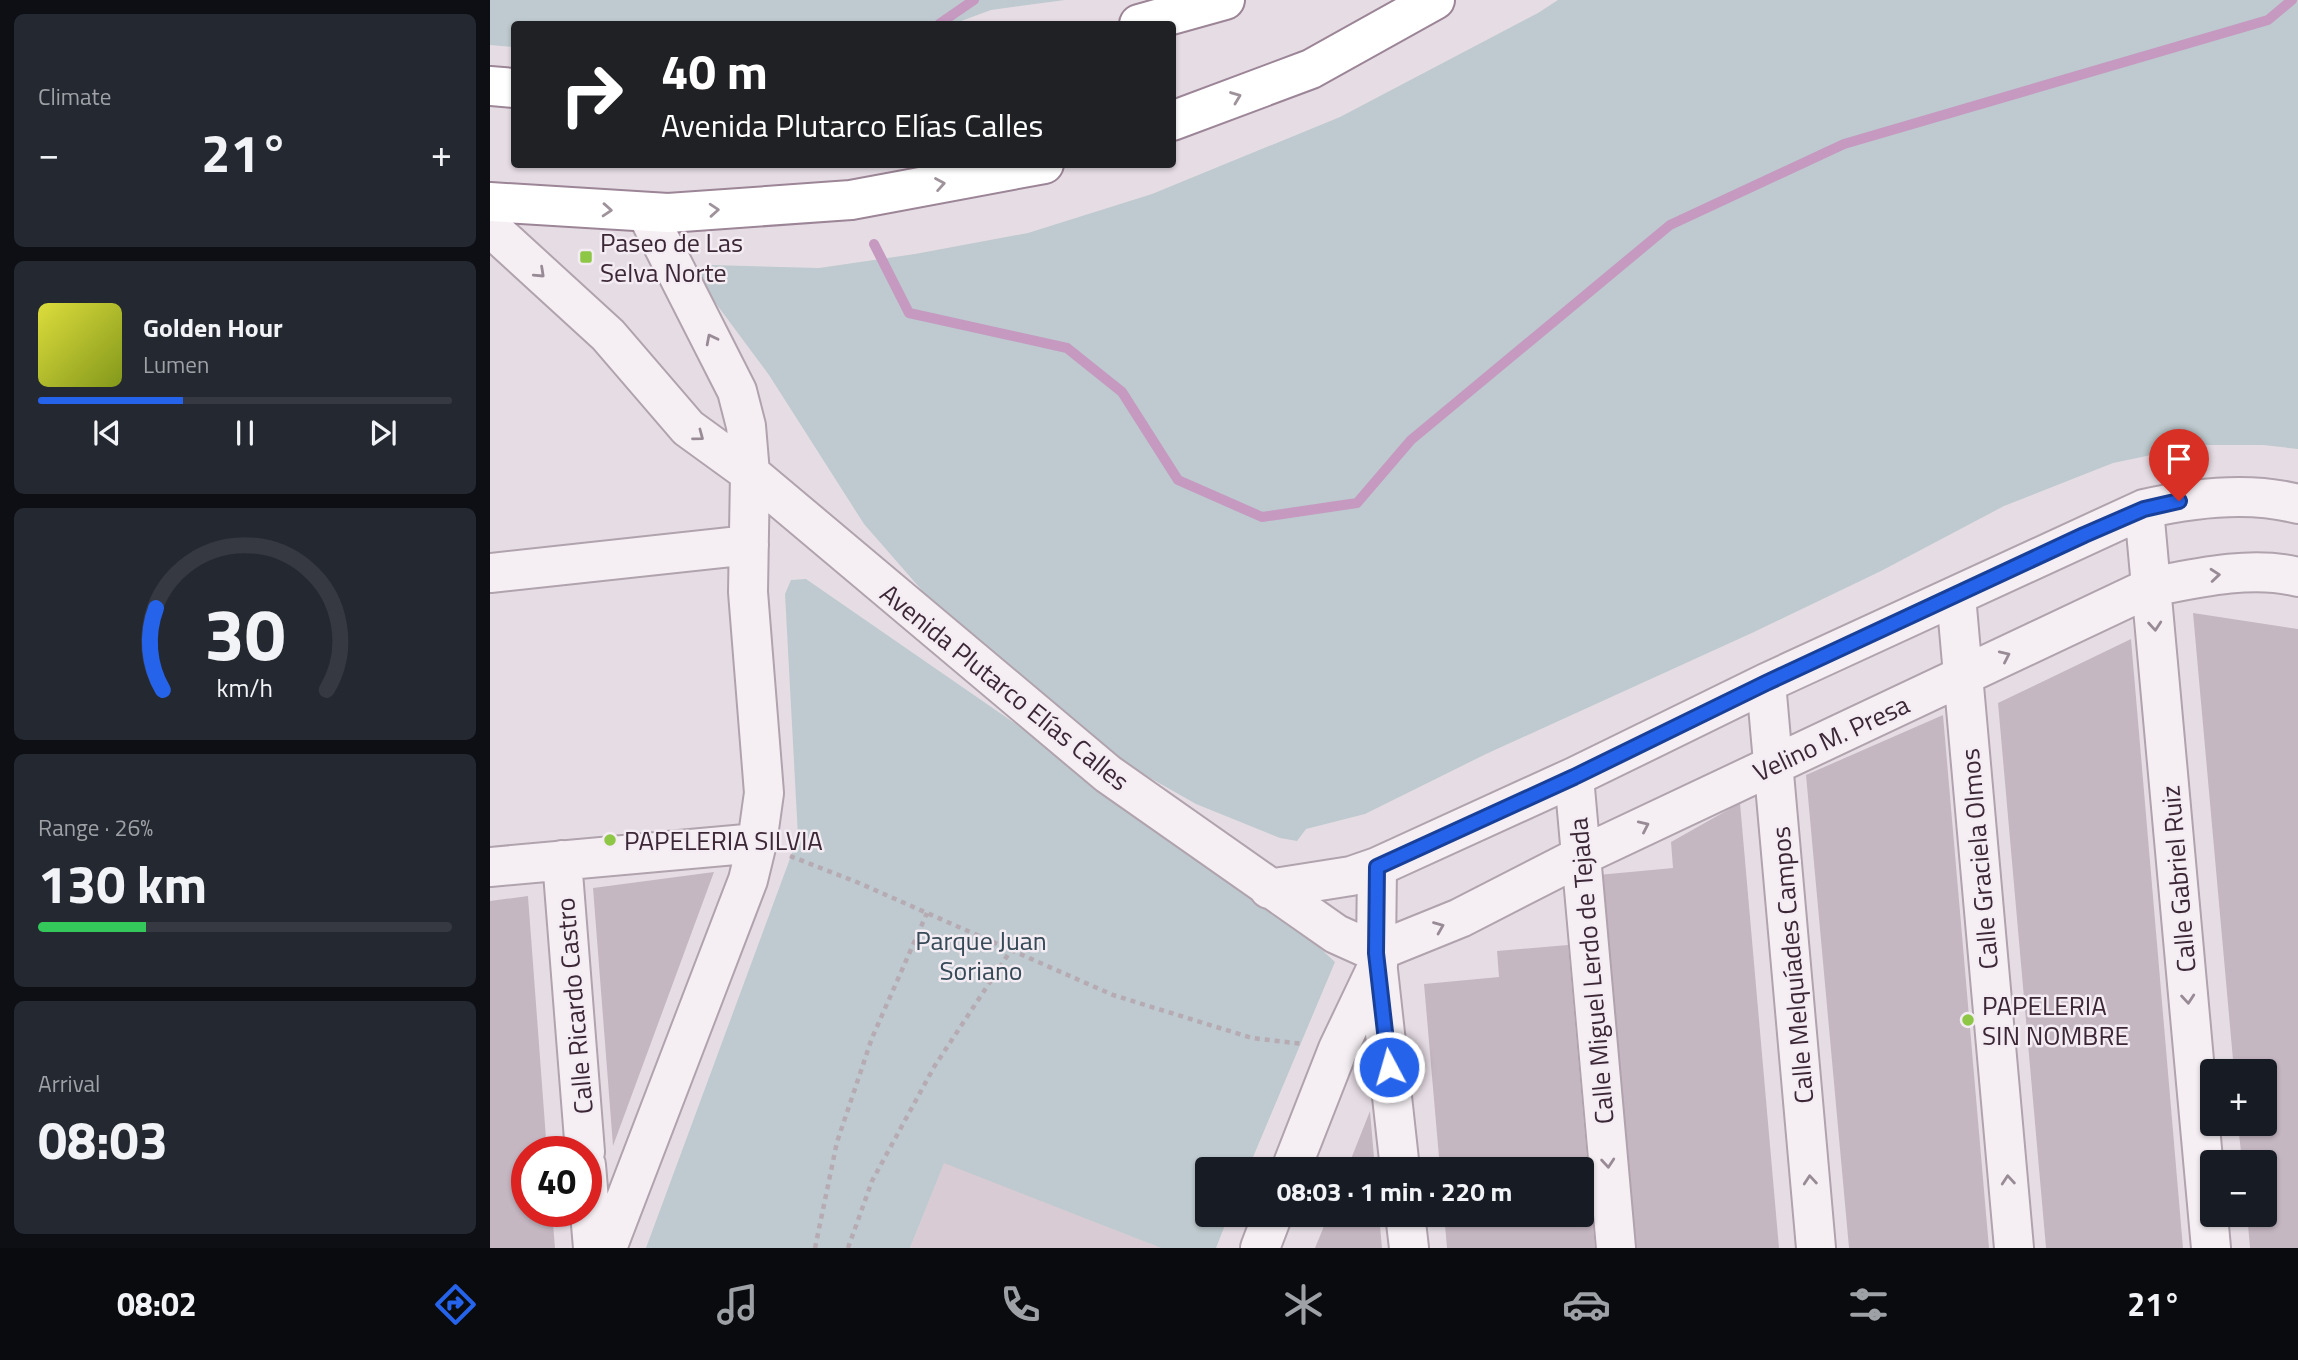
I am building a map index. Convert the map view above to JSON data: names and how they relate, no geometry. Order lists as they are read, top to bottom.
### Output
{
  "streets": {
    "street": [
      "Avenida Plutarco Elías Calles",
      "Velino M. Presa",
      "Calle Graciela Olmos",
      "Calle Gabriel Ruiz",
      "Calle Melquíades Campos",
      "Calle Miguel Lerdo de Tejada",
      "Calle Ricardo Castro"
    ]
  },
  "crossings": [
    ["Avenida Plutarco Elías Calles", "Velino M. Presa"],
    ["Velino M. Presa", "Calle Graciela Olmos"],
    ["Velino M. Presa", "Calle Gabriel Ruiz"],
    ["Velino M. Presa", "Calle Melquíades Campos"],
    ["Velino M. Presa", "Calle Miguel Lerdo de Tejada"]
  ],
  "one_way": ["Calle Graciela Olmos", "Calle Gabriel Ruiz", "Calle Melquíades Campos"],
  "parks": ["Parque Juan Soriano"],
  "places": {
    "transit": ["Paseo de Las Selva Norte"],
    "other": ["PAPELERIA SILVIA", "PAPELERIA SIN NOMBRE"]
  },
  "page": {
    "tile": [
      "Climate",
      ["Range · 26%", "130 km"],
      ["Arrival", "08:03"]
    ],
    "turn": ["40 m", "Avenida Plutarco Elías Calles"],
    "heat": ["−", "21°", "+"],
    "song": ["Golden Hour", "Lumen"],
    "map_buttons": ["+", "−"],
    "limit": "40",
    "trip": "08:03 · 1 min · 220 m",
    "tabs": ["08:02", "21°"],
    "gauge": ["30", "km/h"]
  }
}
